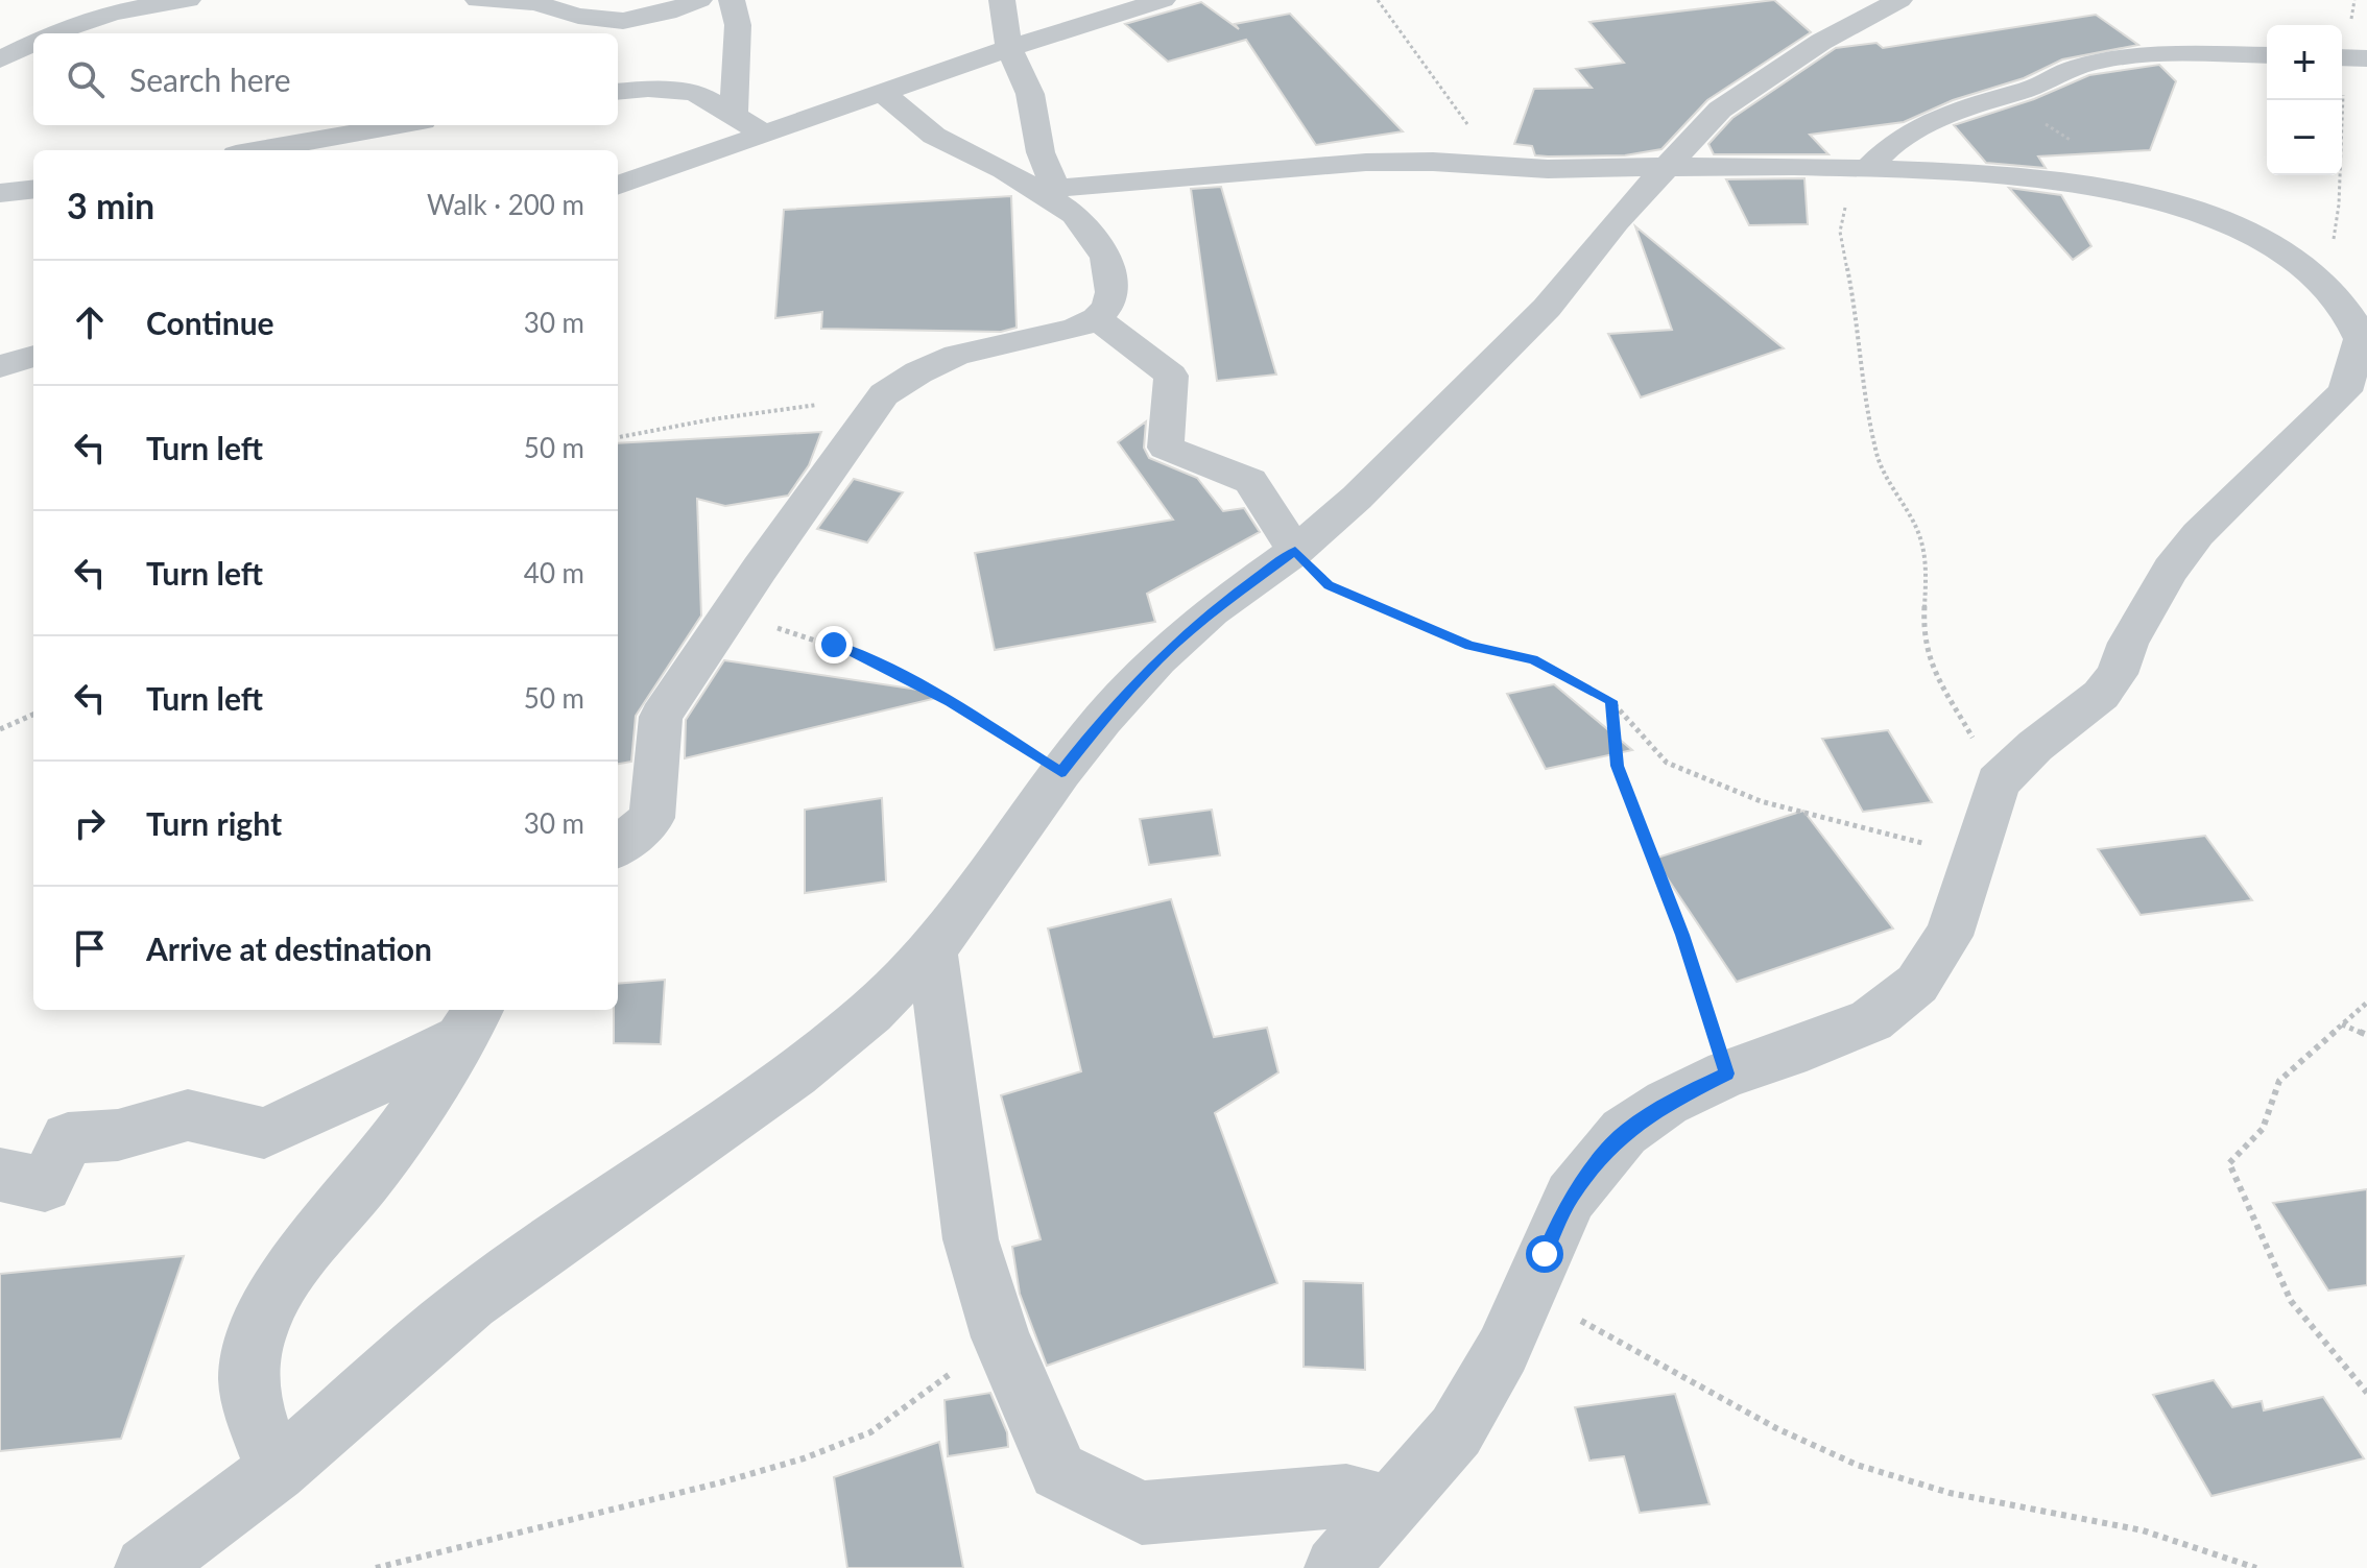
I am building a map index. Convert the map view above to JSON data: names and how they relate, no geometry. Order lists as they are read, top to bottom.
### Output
{
  "page": {
    "map_buttons": ["+", "−"],
    "search": "Search here",
    "heading": ["3 min", "Walk · 200 m"],
    "list": [
      ["Continue", "30 m"],
      ["Turn left", "50 m"],
      ["Turn left", "40 m"],
      ["Turn left", "50 m"],
      ["Turn right", "30 m"],
      "Arrive at destination"
    ]
  }
}
